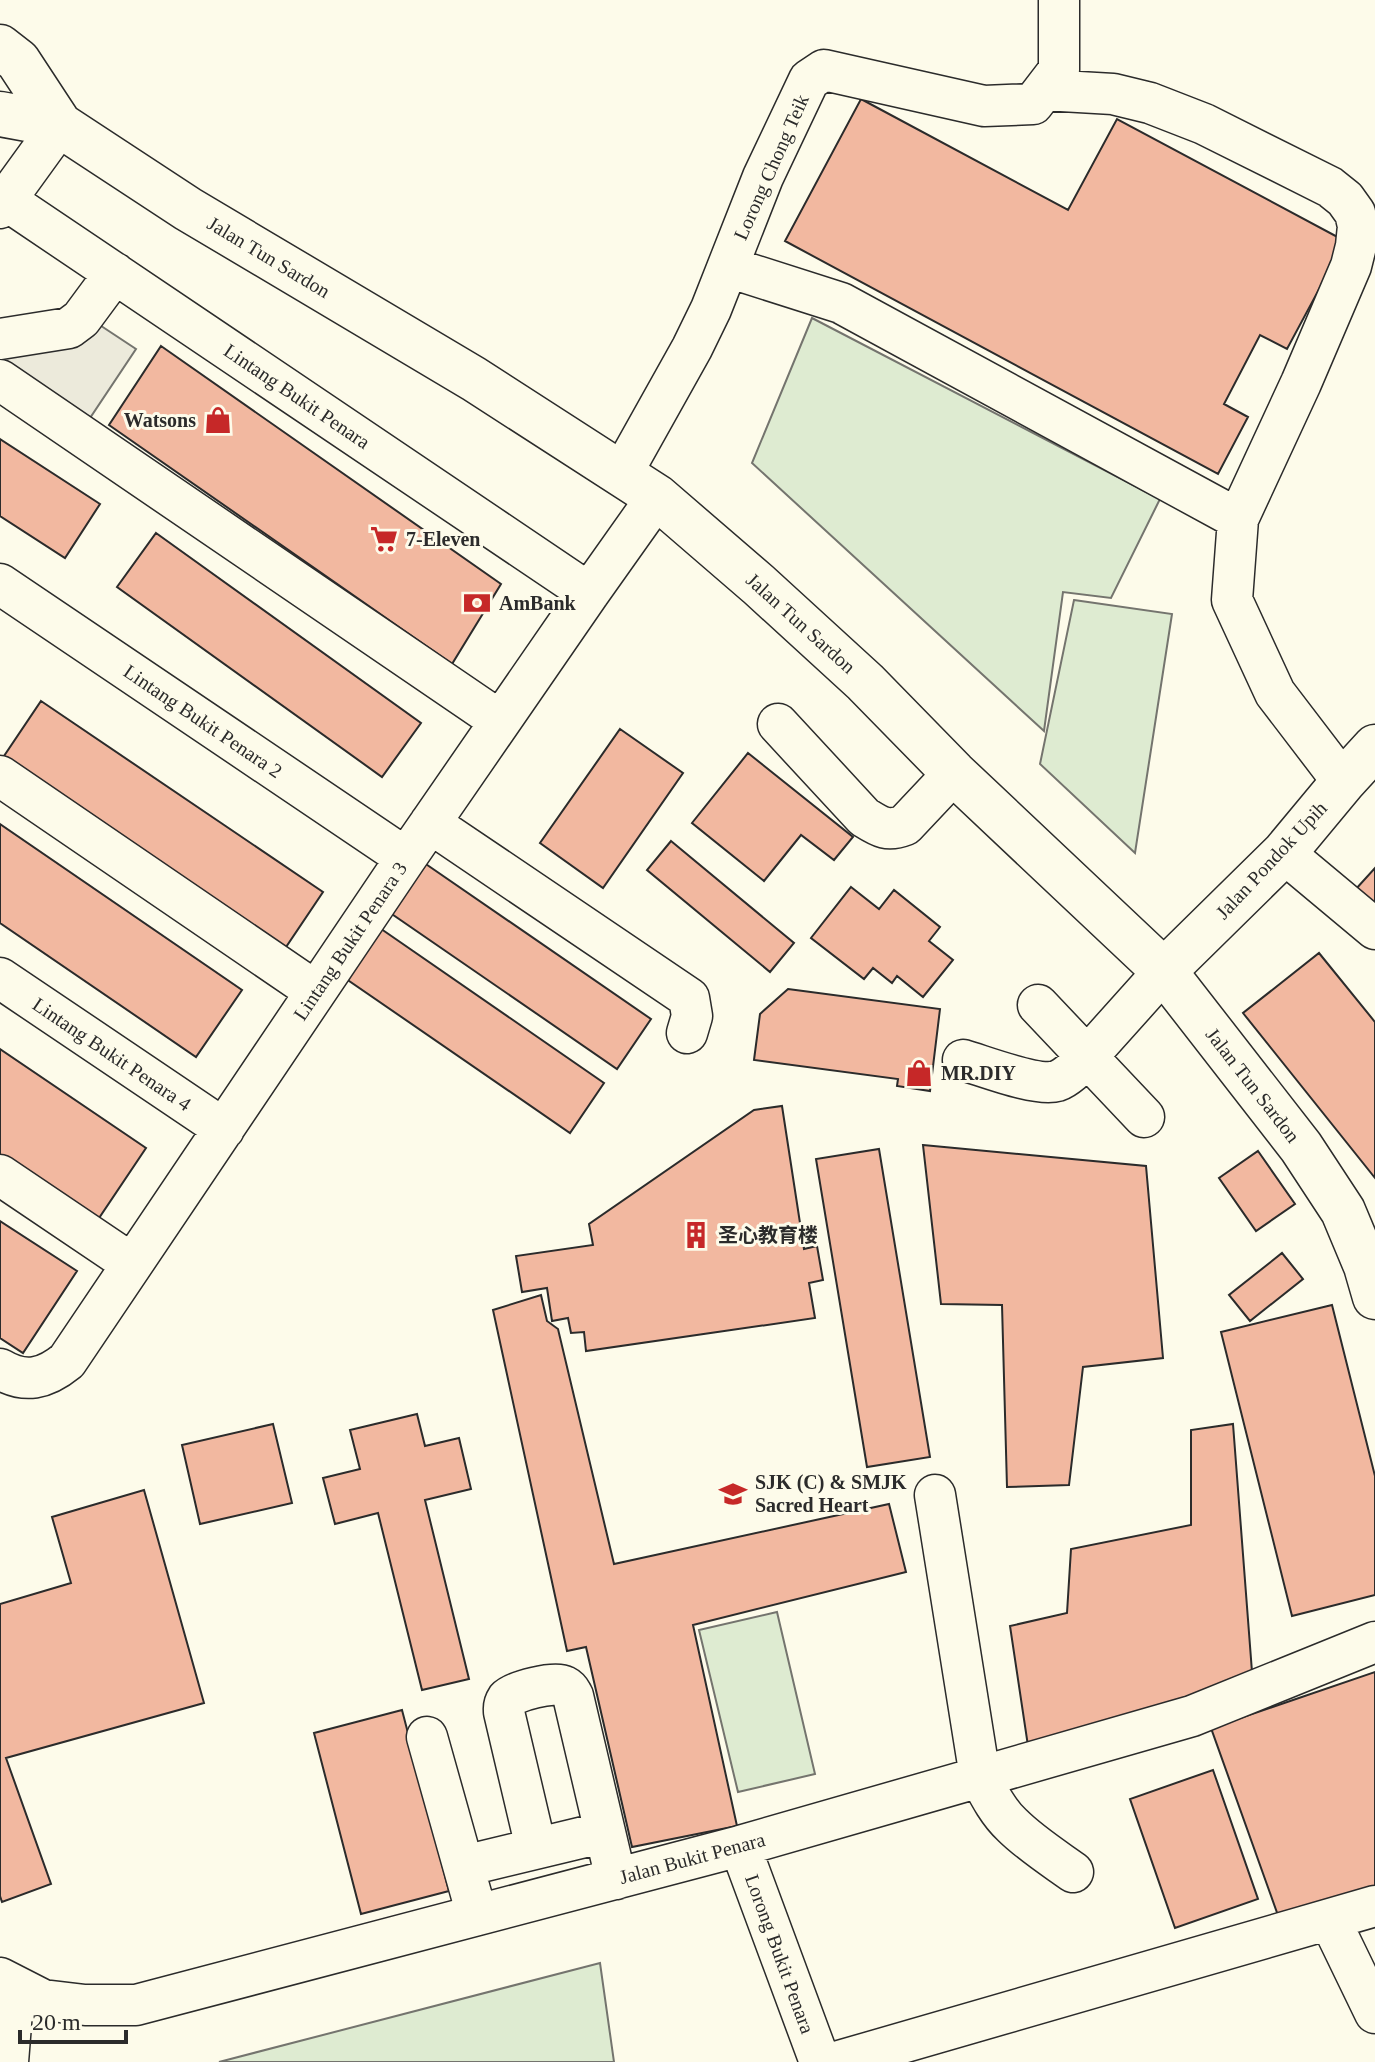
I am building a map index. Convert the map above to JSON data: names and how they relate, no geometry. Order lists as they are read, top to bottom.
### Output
{
  "streets": {
    "main road": ["Jalan Tun Sardon", "Jalan Pondok Upih"],
    "street": [
      "Lorong Chong Teik",
      "Lintang Bukit Penara",
      "Lintang Bukit Penara 2",
      "Lintang Bukit Penara 3",
      "Lintang Bukit Penara 4",
      "Jalan Bukit Penara",
      "Lorong Bukit Penara"
    ]
  },
  "crossings": [
    ["Lorong Chong Teik", "Jalan Tun Sardon"],
    ["Lorong Chong Teik", "Lintang Bukit Penara 3"],
    ["Jalan Tun Sardon", "Jalan Pondok Upih"],
    ["Jalan Tun Sardon", "Lintang Bukit Penara 3"],
    ["Lintang Bukit Penara", "Lintang Bukit Penara 3"],
    ["Lintang Bukit Penara 2", "Lintang Bukit Penara 3"],
    ["Lintang Bukit Penara 3", "Lintang Bukit Penara 4"],
    ["Jalan Bukit Penara", "Lorong Bukit Penara"]
  ],
  "places": {
    "shop": ["Watsons", "MR.DIY"],
    "supermarket": ["7-Eleven"],
    "bank": ["AmBank"],
    "building": ["圣心教育楼"],
    "school or university": ["SJK (C) & SMJK Sacred Heart"]
  },
  "scale_bar": "20 m"
}
